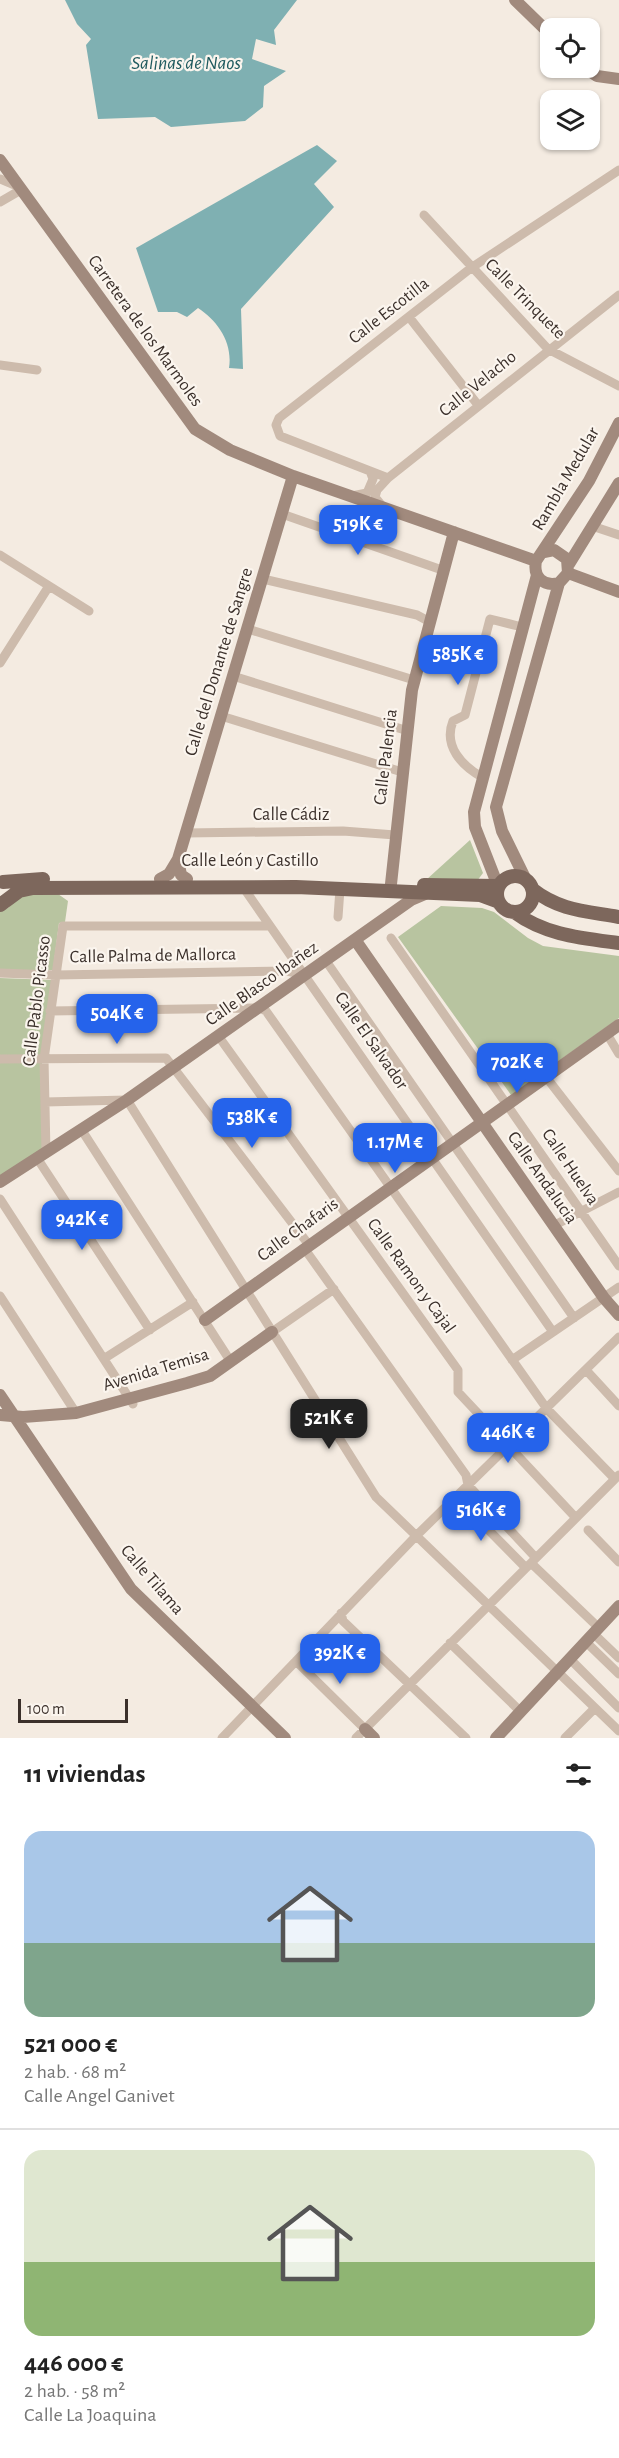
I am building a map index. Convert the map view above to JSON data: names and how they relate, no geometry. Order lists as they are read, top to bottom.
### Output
{
  "streets": {
    "main road": ["Calle León y Castillo"],
    "street": [
      "Calle Trinquete",
      "Calle Escotilla",
      "Carretera de los Marmoles",
      "Calle Velacho",
      "Rambla Medular",
      "Calle del Donante de Sangre",
      "Calle Palencia",
      "Calle Cádiz",
      "Calle Palma de Mallorca",
      "Calle Blasco Ibañez",
      "Calle Pablo Picasso",
      "Calle El Salvador",
      "Calle Huelva",
      "Calle Andalucia",
      "Calle Chafaris",
      "Calle Ramon y Cajal",
      "Avenida Temisa",
      "Calle Tilama"
    ]
  },
  "crossings": [
    ["Calle Trinquete", "Calle Escotilla"],
    ["Calle Trinquete", "Calle Velacho"],
    ["Calle Escotilla", "Calle Velacho"],
    ["Carretera de los Marmoles", "Calle Velacho"],
    ["Carretera de los Marmoles", "Rambla Medular"],
    ["Carretera de los Marmoles", "Calle del Donante de Sangre"],
    ["Carretera de los Marmoles", "Calle Palencia"],
    ["Calle del Donante de Sangre", "Calle Cádiz"],
    ["Calle del Donante de Sangre", "Calle León y Castillo"],
    ["Calle Palencia", "Calle Cádiz"],
    ["Calle Palencia", "Calle León y Castillo"],
    ["Calle León y Castillo", "Calle Blasco Ibañez"],
    ["Calle León y Castillo", "Calle El Salvador"],
    ["Calle Palma de Mallorca", "Calle Blasco Ibañez"],
    ["Calle Palma de Mallorca", "Calle Pablo Picasso"],
    ["Calle Palma de Mallorca", "Calle El Salvador"],
    ["Calle Blasco Ibañez", "Calle Pablo Picasso"],
    ["Calle Blasco Ibañez", "Calle El Salvador"],
    ["Calle Blasco Ibañez", "Calle Andalucia"],
    ["Calle Blasco Ibañez", "Calle Ramon y Cajal"],
    ["Calle Pablo Picasso", "Calle El Salvador"],
    ["Calle El Salvador", "Calle Chafaris"],
    ["Calle Huelva", "Calle Chafaris"],
    ["Calle Andalucia", "Calle Chafaris"],
    ["Calle Chafaris", "Calle Ramon y Cajal"],
    ["Avenida Temisa", "Calle Tilama"]
  ],
  "water": ["Salinas de Naos"],
  "scale_bar": "100 m",
  "page": {
    "price": [
      "519K €",
      "585K €",
      "504K €",
      "702K €",
      "538K €",
      "1.17M €",
      "942K €",
      "521K €",
      "446K €",
      "516K €",
      "392K €"
    ],
    "scale": "100 m",
    "heading": "11 viviendas",
    "list": [
      {
        "name": "521 000 €",
        "note": "2 hab. · 68 m² · Calle Angel Ganivet"
      },
      {
        "name": "446 000 €",
        "note": "2 hab. · 58 m² · Calle La Joaquina"
      }
    ]
  }
}
